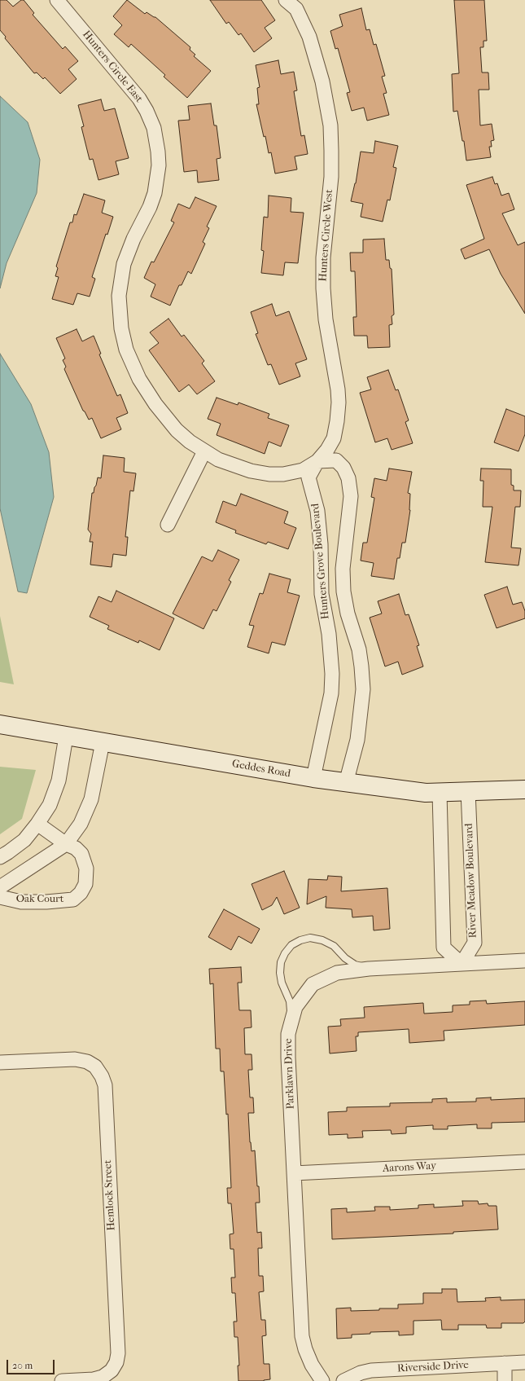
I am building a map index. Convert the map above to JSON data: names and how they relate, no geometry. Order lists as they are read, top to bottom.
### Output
{
  "streets": {
    "main road": ["Geddes Road"],
    "street": [
      "Hunters Circle East",
      "Hunters Circle West",
      "Hunters Grove Boulevard",
      "River Meadow Boulevard",
      "Oak Court",
      "Parklawn Drive",
      "Aarons Way",
      "Hemlock Street",
      "Riverside Drive"
    ]
  },
  "crossings": [
    ["Hunters Circle East", "Hunters Circle West"],
    ["Hunters Circle East", "Hunters Grove Boulevard"],
    ["Hunters Circle West", "Hunters Grove Boulevard"],
    ["Hunters Grove Boulevard", "Geddes Road"],
    ["Geddes Road", "River Meadow Boulevard"],
    ["River Meadow Boulevard", "Parklawn Drive"],
    ["Parklawn Drive", "Aarons Way"]
  ],
  "scale_bar": "20 m"
}
